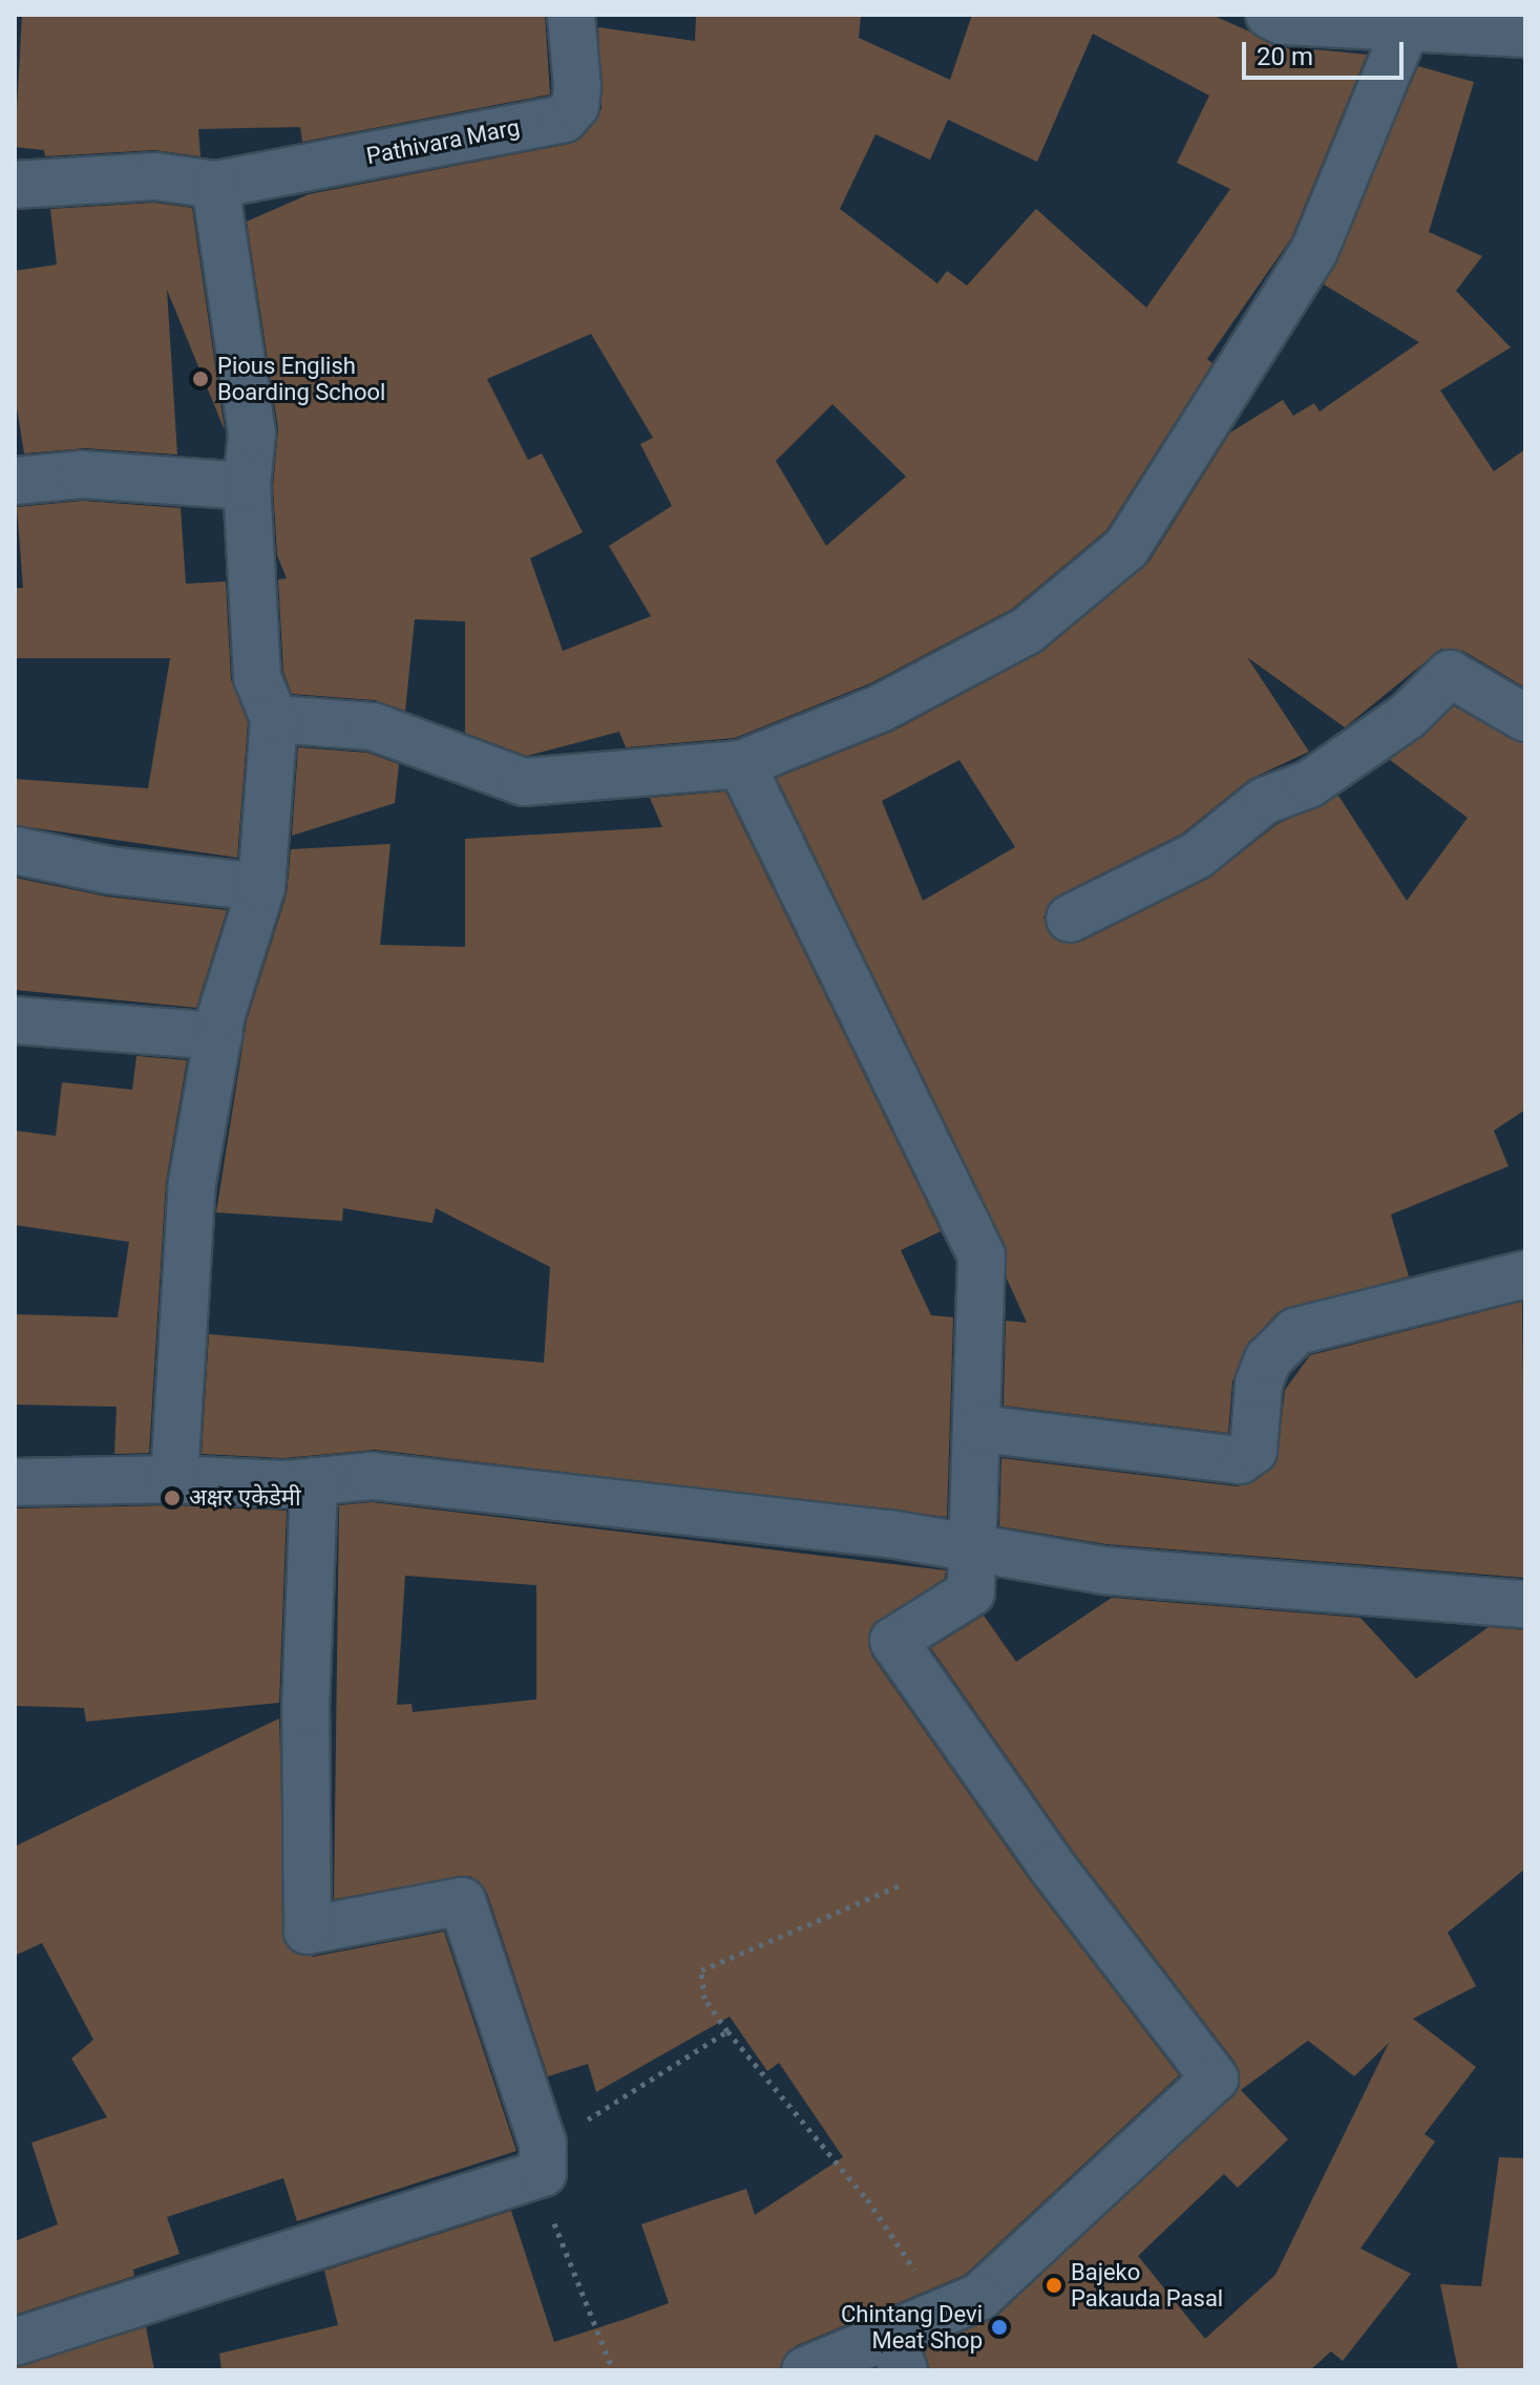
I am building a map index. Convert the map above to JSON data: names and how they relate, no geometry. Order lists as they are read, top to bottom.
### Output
{
  "streets": {
    "street": ["Pathivara Marg"]
  },
  "places": [
    "Pious English Boarding School",
    "अक्षर एकेडेमी",
    "Bajeko Pakauda Pasal",
    "Chintang Devi Meat Shop"
  ],
  "scale_bar": "20 m"
}
